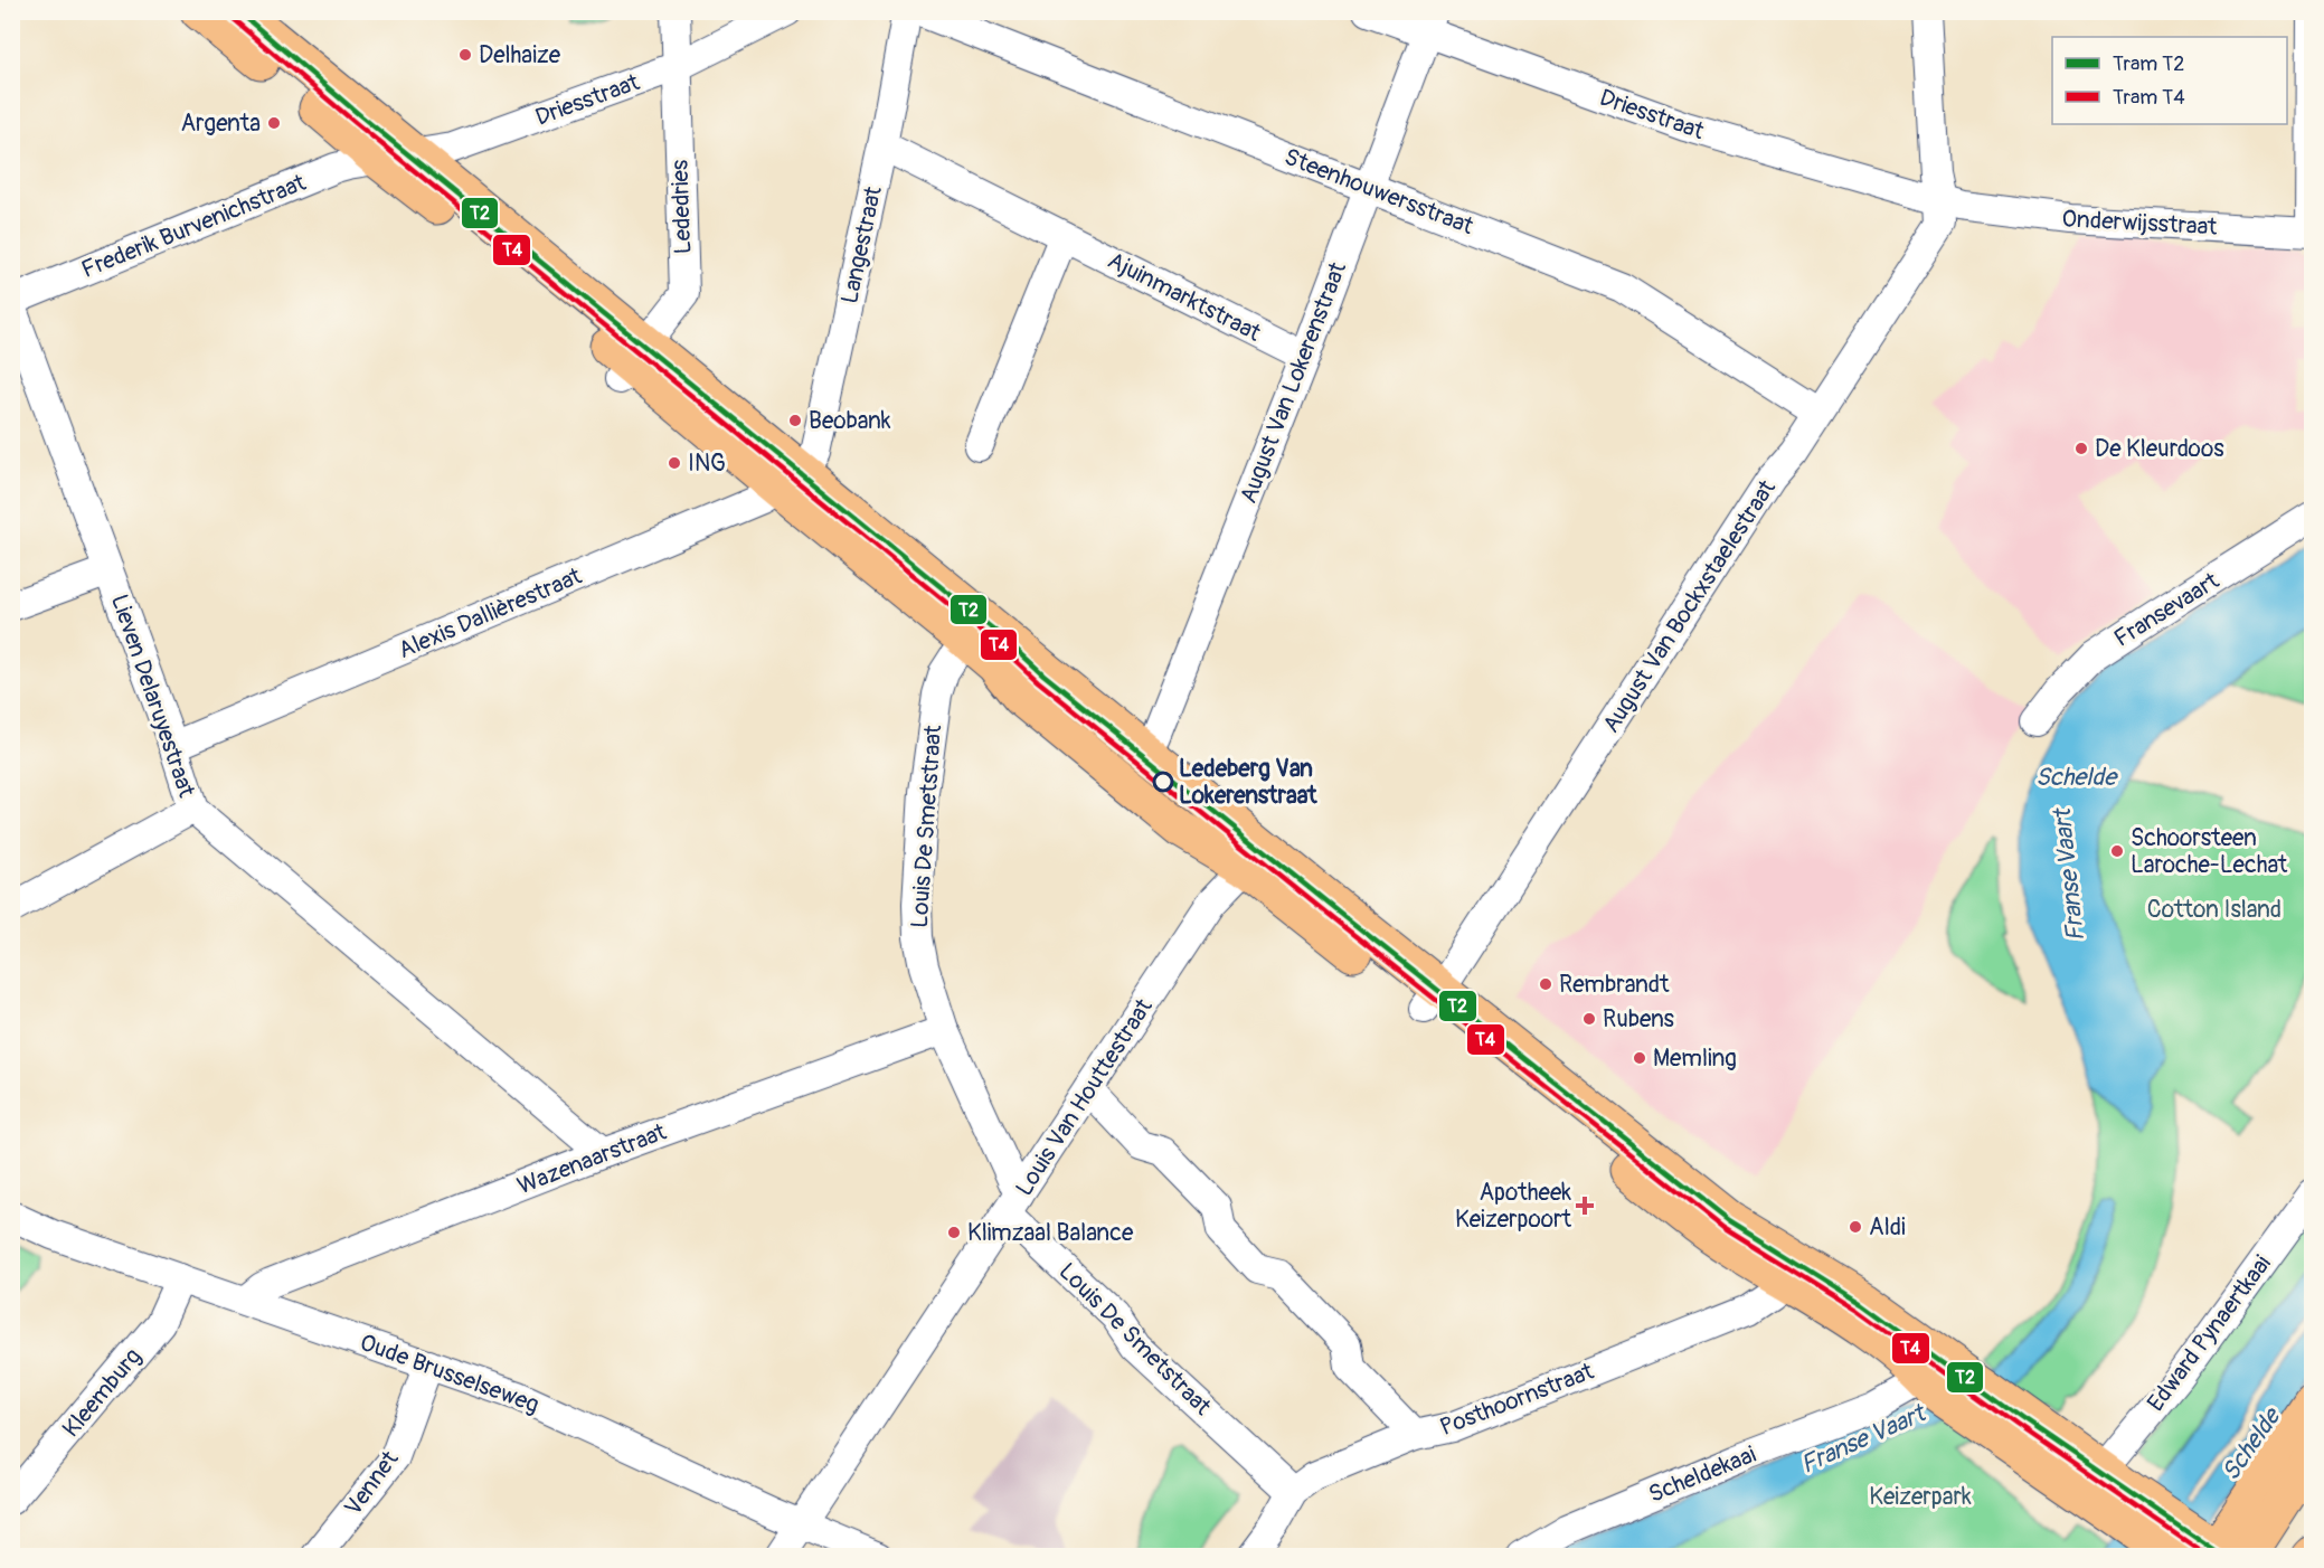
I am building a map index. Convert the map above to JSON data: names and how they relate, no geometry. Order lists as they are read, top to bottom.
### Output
{
  "streets": {
    "street": [
      "Driesstraat",
      "Steenhouwersstraat",
      "Lededries",
      "Onderwijsstraat",
      "Frederik Burvenichstraat",
      "Langestraat",
      "Ajuinmarktstraat",
      "August Van Lokerenstraat",
      "August Van Bockxstaelestraat",
      "Fransevaart",
      "Alexis Dallièrestraat",
      "Lieven Delaruyestraat",
      "Louis De Smetstraat",
      "Louis Van Houttestraat",
      "Wazenaarstraat",
      "Edward Pynaertkaai",
      "Oude Brusselseweg",
      "Kleemburg",
      "Posthoornstraat",
      "Scheldekaai",
      "Vennet"
    ]
  },
  "crossings": [
    ["Driesstraat", "Lededries"],
    ["Driesstraat", "Onderwijsstraat"],
    ["Driesstraat", "Frederik Burvenichstraat"],
    ["Driesstraat", "August Van Lokerenstraat"],
    ["Driesstraat", "August Van Bockxstaelestraat"],
    ["Steenhouwersstraat", "August Van Lokerenstraat"],
    ["Steenhouwersstraat", "August Van Bockxstaelestraat"],
    ["Onderwijsstraat", "August Van Bockxstaelestraat"],
    ["Langestraat", "Ajuinmarktstraat"],
    ["Langestraat", "Alexis Dallièrestraat"],
    ["Ajuinmarktstraat", "August Van Lokerenstraat"],
    ["Alexis Dallièrestraat", "Lieven Delaruyestraat"],
    ["Lieven Delaruyestraat", "Wazenaarstraat"],
    ["Louis De Smetstraat", "Louis Van Houttestraat"],
    ["Louis De Smetstraat", "Wazenaarstraat"],
    ["Louis De Smetstraat", "Posthoornstraat"],
    ["Louis Van Houttestraat", "Oude Brusselseweg"],
    ["Wazenaarstraat", "Oude Brusselseweg"],
    ["Oude Brusselseweg", "Kleemburg"],
    ["Oude Brusselseweg", "Vennet"]
  ],
  "water": ["Schelde", "Franse Vaart"],
  "parks": ["Cotton Island", "Keizerpark"],
  "places": {
    "other": [
      "Delhaize",
      "Argenta",
      "Beobank",
      "De Kleurdoos",
      "ING",
      "Ledeberg Van Lokerenstraat",
      "Schoorsteen Laroche-Lechat",
      "Rembrandt",
      "Rubens",
      "Memling",
      "Aldi",
      "Klimzaal Balance"
    ],
    "health": ["Apotheek Keizerpoort"]
  },
  "lines": ["tram line T2", "tram line T4"],
  "legend": ["Tram T2", "Tram T4"]
}
